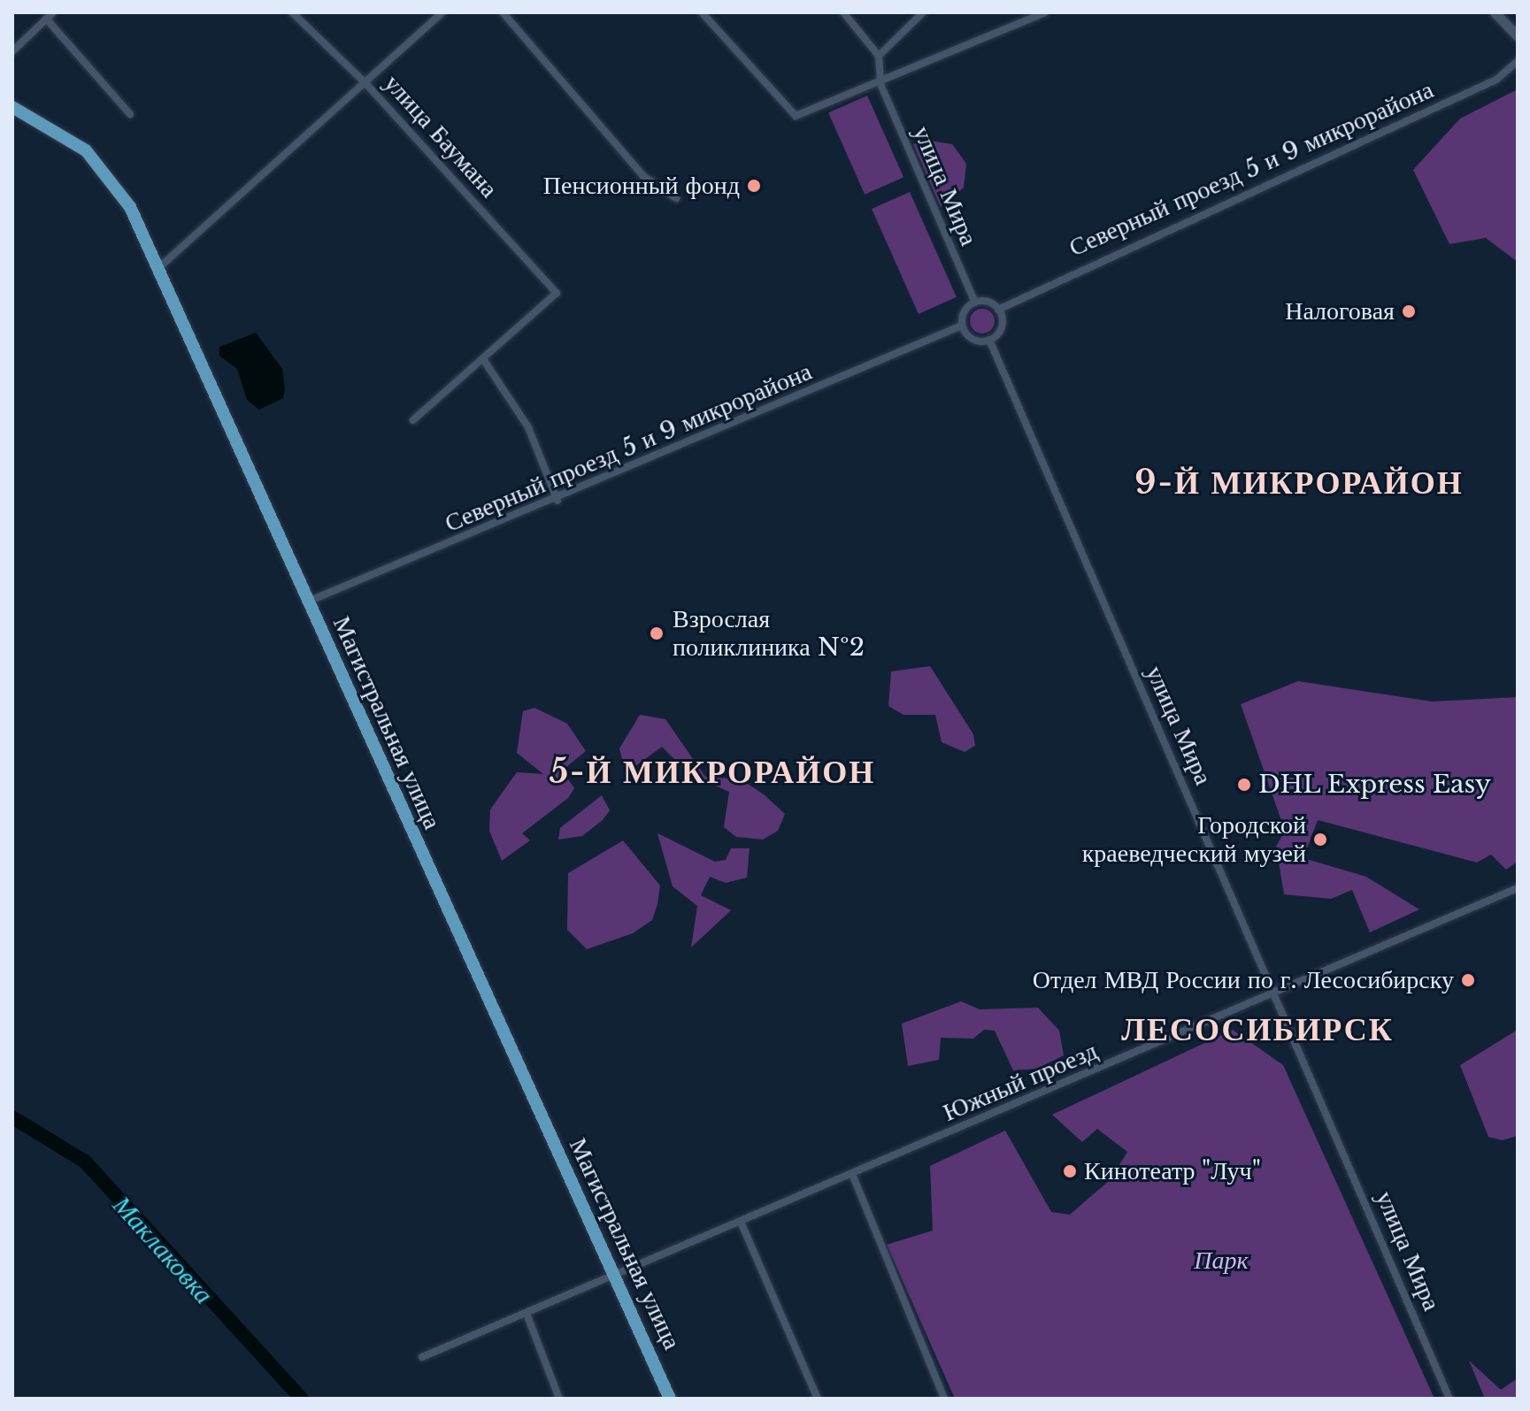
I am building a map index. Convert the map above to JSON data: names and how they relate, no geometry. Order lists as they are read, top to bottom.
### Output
{
  "streets": {
    "main road": ["Магистральная улица"],
    "street": [
      "улица Баумана",
      "Северный проезд 5 и 9 микрорайона",
      "улица Мира",
      "Южный проезд"
    ]
  },
  "crossings": [
    ["Северный проезд 5 и 9 микрорайона", "улица Мира"],
    ["Северный проезд 5 и 9 микрорайона", "Магистральная улица"],
    ["улица Мира", "Южный проезд"],
    ["Магистральная улица", "Южный проезд"]
  ],
  "districts": ["9-Й МИКРОРАЙОН", "5-Й МИКРОРАЙОН", "ЛЕСОСИБИРСК"],
  "water": ["Маклаковка"],
  "parks": ["Парк"],
  "places": [
    "Пенсионный фонд",
    "Налоговая",
    "Взрослая поликлиника №2",
    "DHL Express Easy",
    "Городской краеведческий музей",
    "Отдел МВД России по г. Лесосибирску",
    "Кинотеатр \"Луч\""
  ]
}
